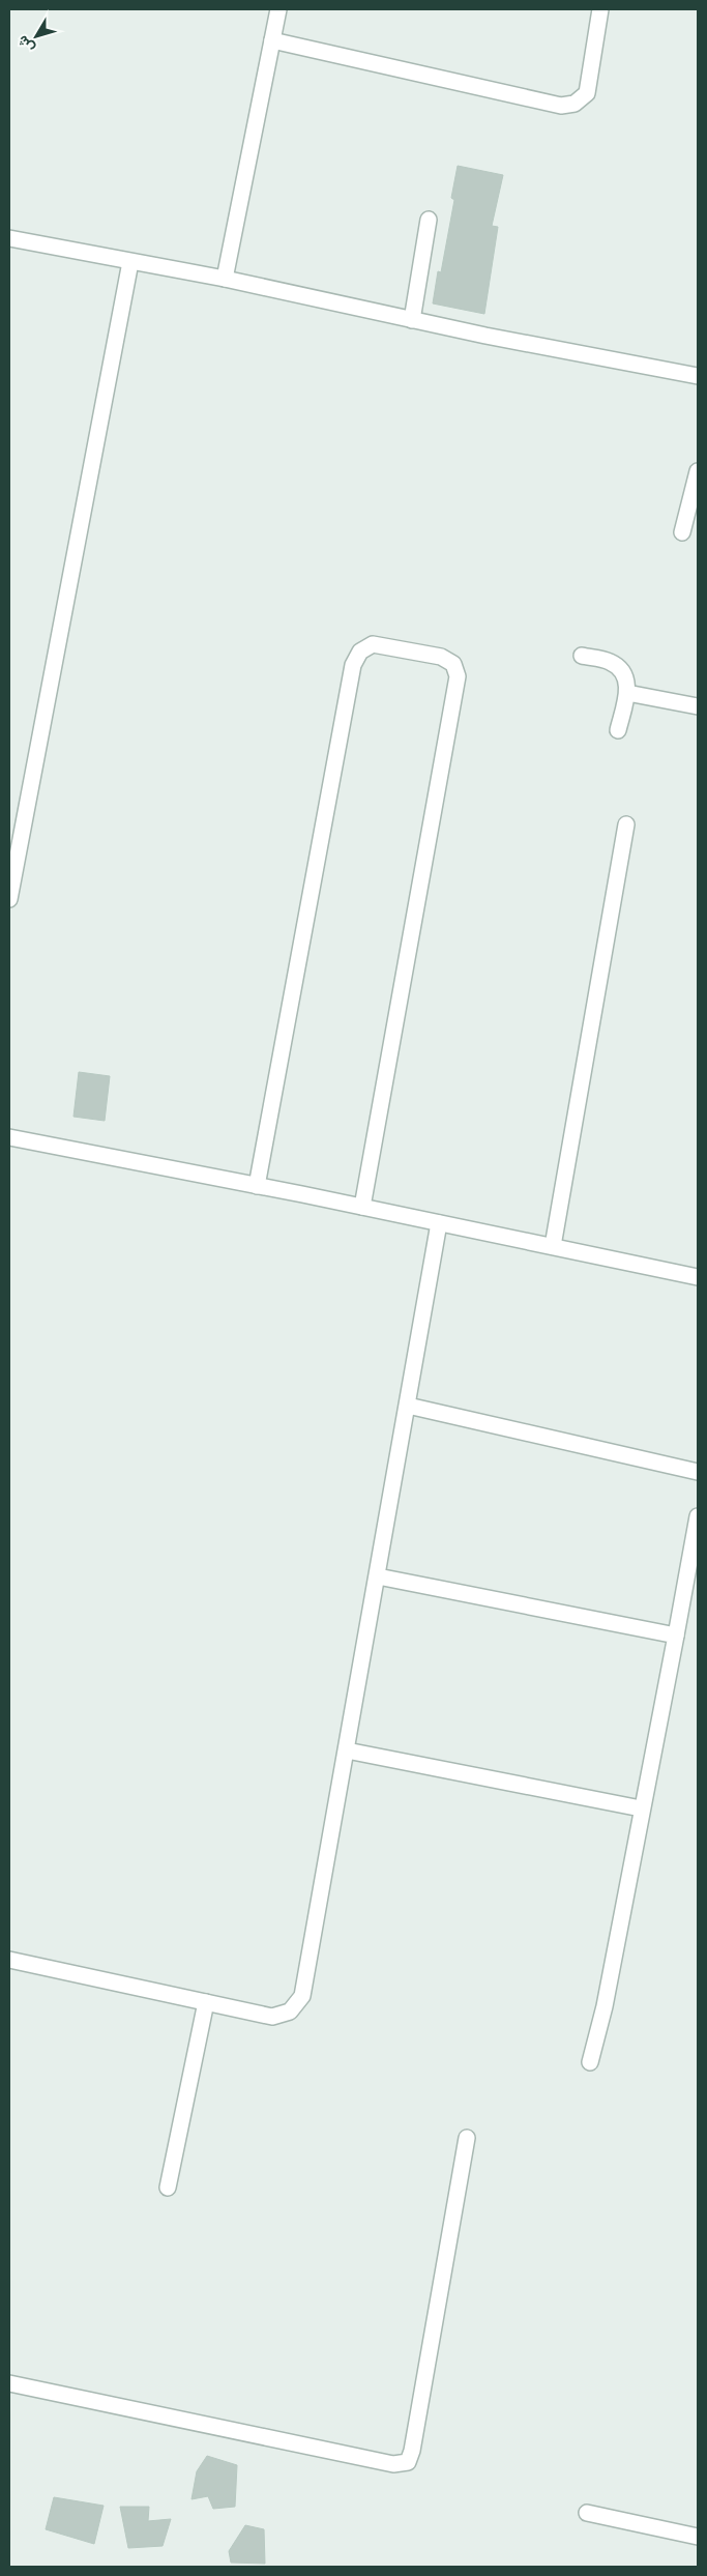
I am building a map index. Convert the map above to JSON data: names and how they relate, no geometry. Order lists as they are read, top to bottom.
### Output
{
  "north": "bottom left"
}
